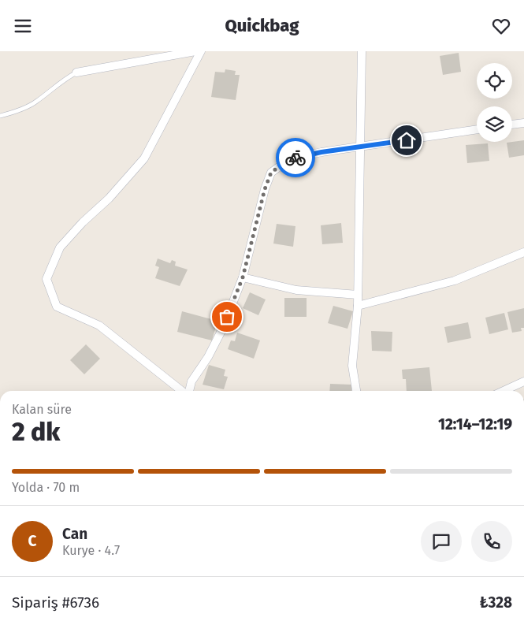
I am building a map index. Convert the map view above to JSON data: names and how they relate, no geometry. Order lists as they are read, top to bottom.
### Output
{
  "page": {
    "header": "Quickbag",
    "heading": ["2 dk", "Kalan süre", "12:14–12:19"],
    "panel": [
      "Can",
      "Kurye · 4.7",
      "Sipariş #6736",
      "₺328"
    ],
    "bar": "Yolda · 70 m",
    "round": "C"
  }
}
